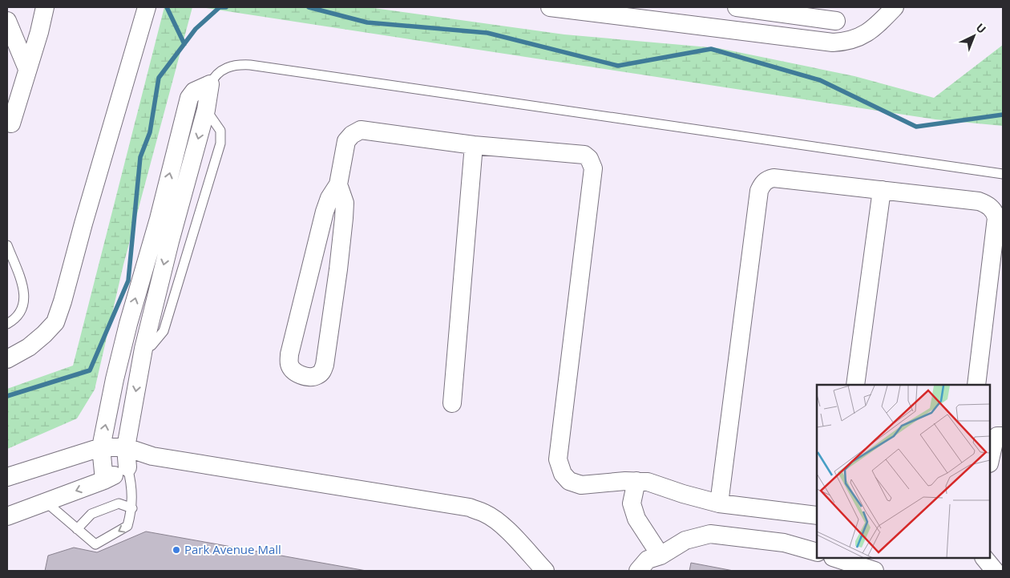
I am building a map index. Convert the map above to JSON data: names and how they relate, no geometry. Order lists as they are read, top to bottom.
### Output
{
  "places": ["Park Avenue Mall"],
  "north": "top right"
}
